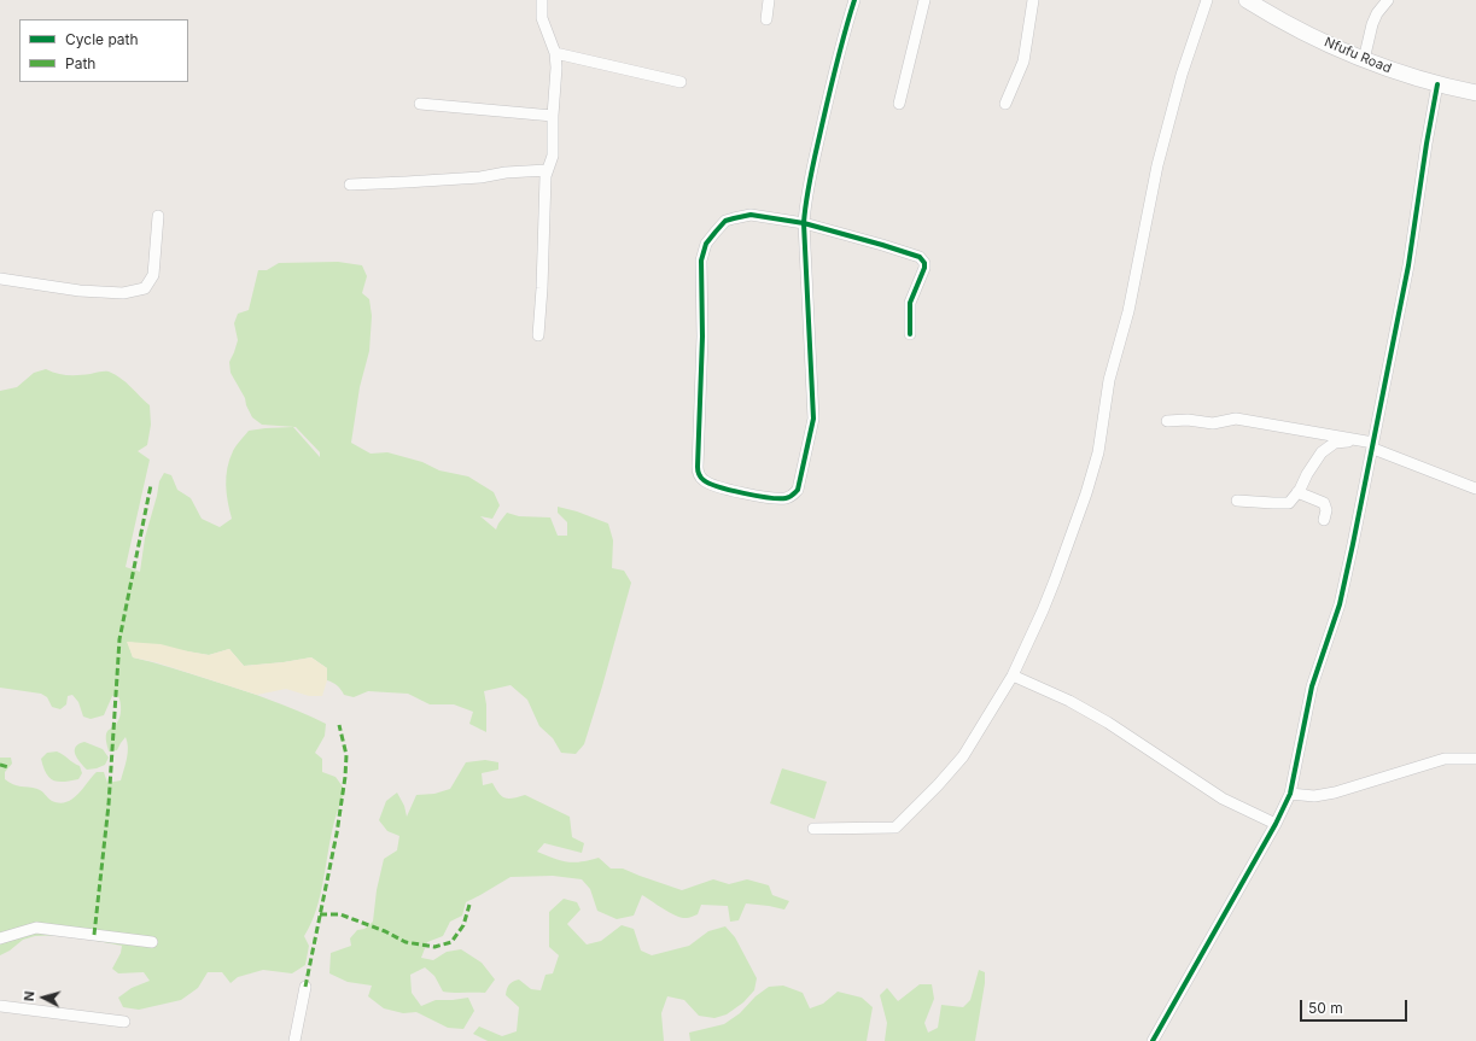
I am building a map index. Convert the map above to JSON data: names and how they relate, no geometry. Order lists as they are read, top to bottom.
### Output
{
  "streets": {
    "street": ["Nfufu Road"]
  },
  "legend": ["Cycle path", "Path"],
  "scale_bar": "50 m",
  "north": "left"
}
